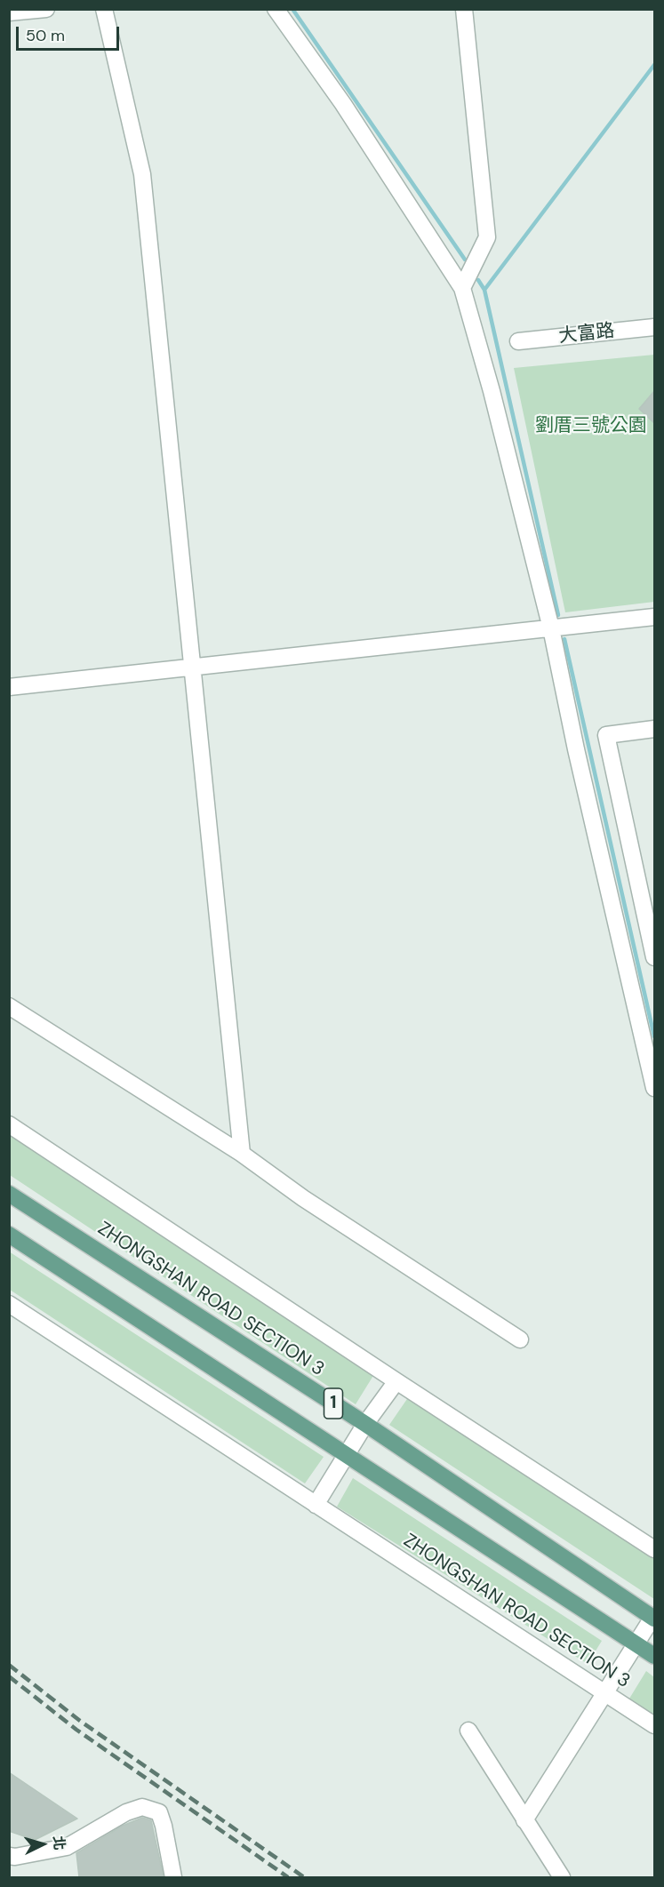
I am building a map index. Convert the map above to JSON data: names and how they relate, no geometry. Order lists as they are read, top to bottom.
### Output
{
  "streets": {
    "main road": ["ZHONGSHAN ROAD SECTION 3", "1"],
    "street": ["大富路"]
  },
  "parks": ["劉厝三號公園"],
  "scale_bar": "50 m",
  "north": "right"
}
